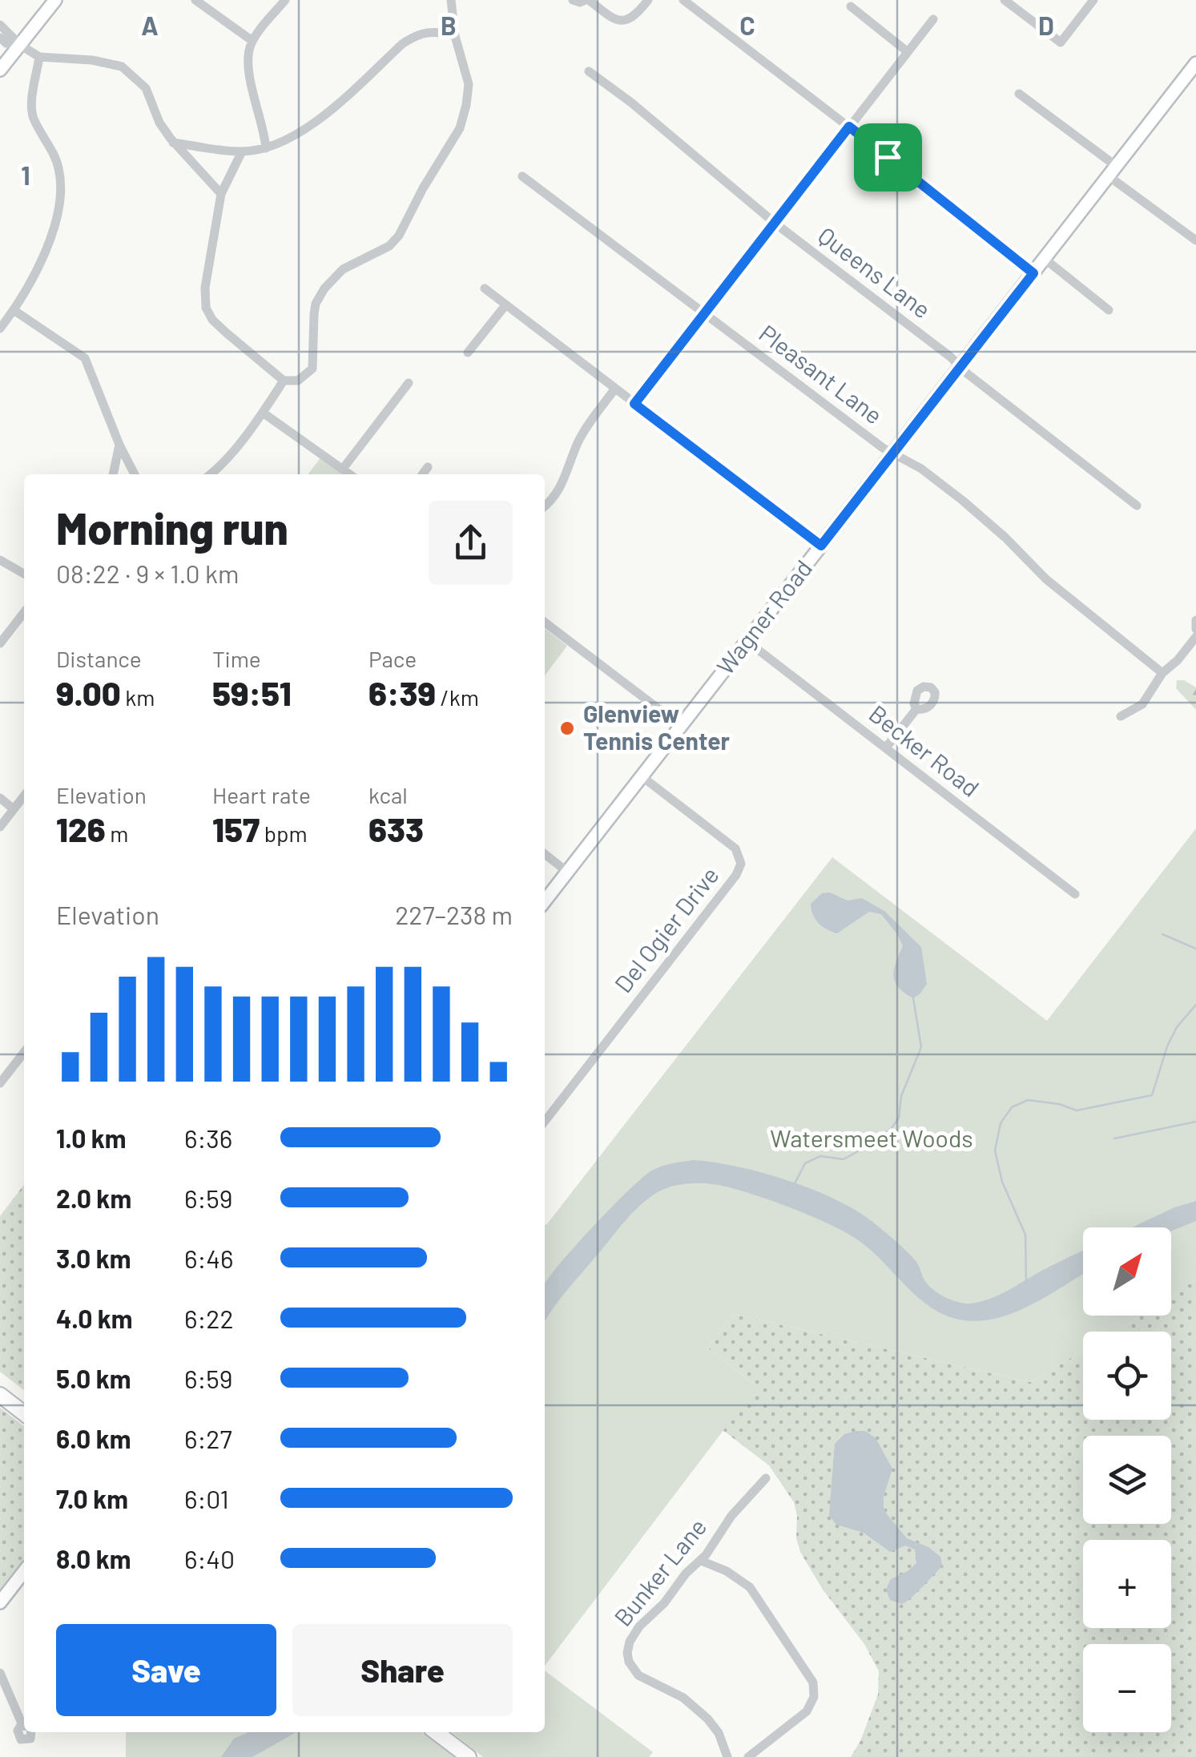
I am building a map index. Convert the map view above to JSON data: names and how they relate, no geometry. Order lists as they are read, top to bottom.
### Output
{
  "streets": {
    "street": [
      "Queens Lane",
      "Pleasant Lane",
      "Wagner Road",
      "Becker Road",
      "Del Ogier Drive",
      "Bunker Lane"
    ]
  },
  "crossings": [
    ["Queens Lane", "Wagner Road"],
    ["Pleasant Lane", "Wagner Road"],
    ["Wagner Road", "Becker Road"],
    ["Wagner Road", "Del Ogier Drive"]
  ],
  "parks": ["Watersmeet Woods"],
  "places": ["Glenview Tennis Center"],
  "north": "top right",
  "page": {
    "heading": ["Morning run", "08:22 · 9 × 1.0 km"],
    "stats": [
      ["Distance", "9.00 km"],
      ["Time", "59:51"],
      ["Pace", "6:39 /km"],
      ["Elevation", "126 m"],
      ["Heart rate", "157 bpm"],
      ["kcal", "633"]
    ],
    "chart": ["Elevation", "227–238 m"],
    "list": [
      {
        "name": "1.0 km",
        "note": "6:36"
      },
      {
        "name": "2.0 km",
        "note": "6:59"
      },
      {
        "name": "3.0 km",
        "note": "6:46"
      },
      {
        "name": "4.0 km",
        "note": "6:22"
      },
      {
        "name": "5.0 km",
        "note": "6:59"
      },
      {
        "name": "6.0 km",
        "note": "6:27"
      },
      {
        "name": "7.0 km",
        "note": "6:01"
      },
      {
        "name": "8.0 km",
        "note": "6:40"
      }
    ],
    "map_buttons": ["+", "−"],
    "buttons": ["Save", "Share"]
  },
  "grid": {
    "columns": [
      "A",
      "B",
      "C",
      "D"
    ],
    "rows": ["1"]
  }
}
